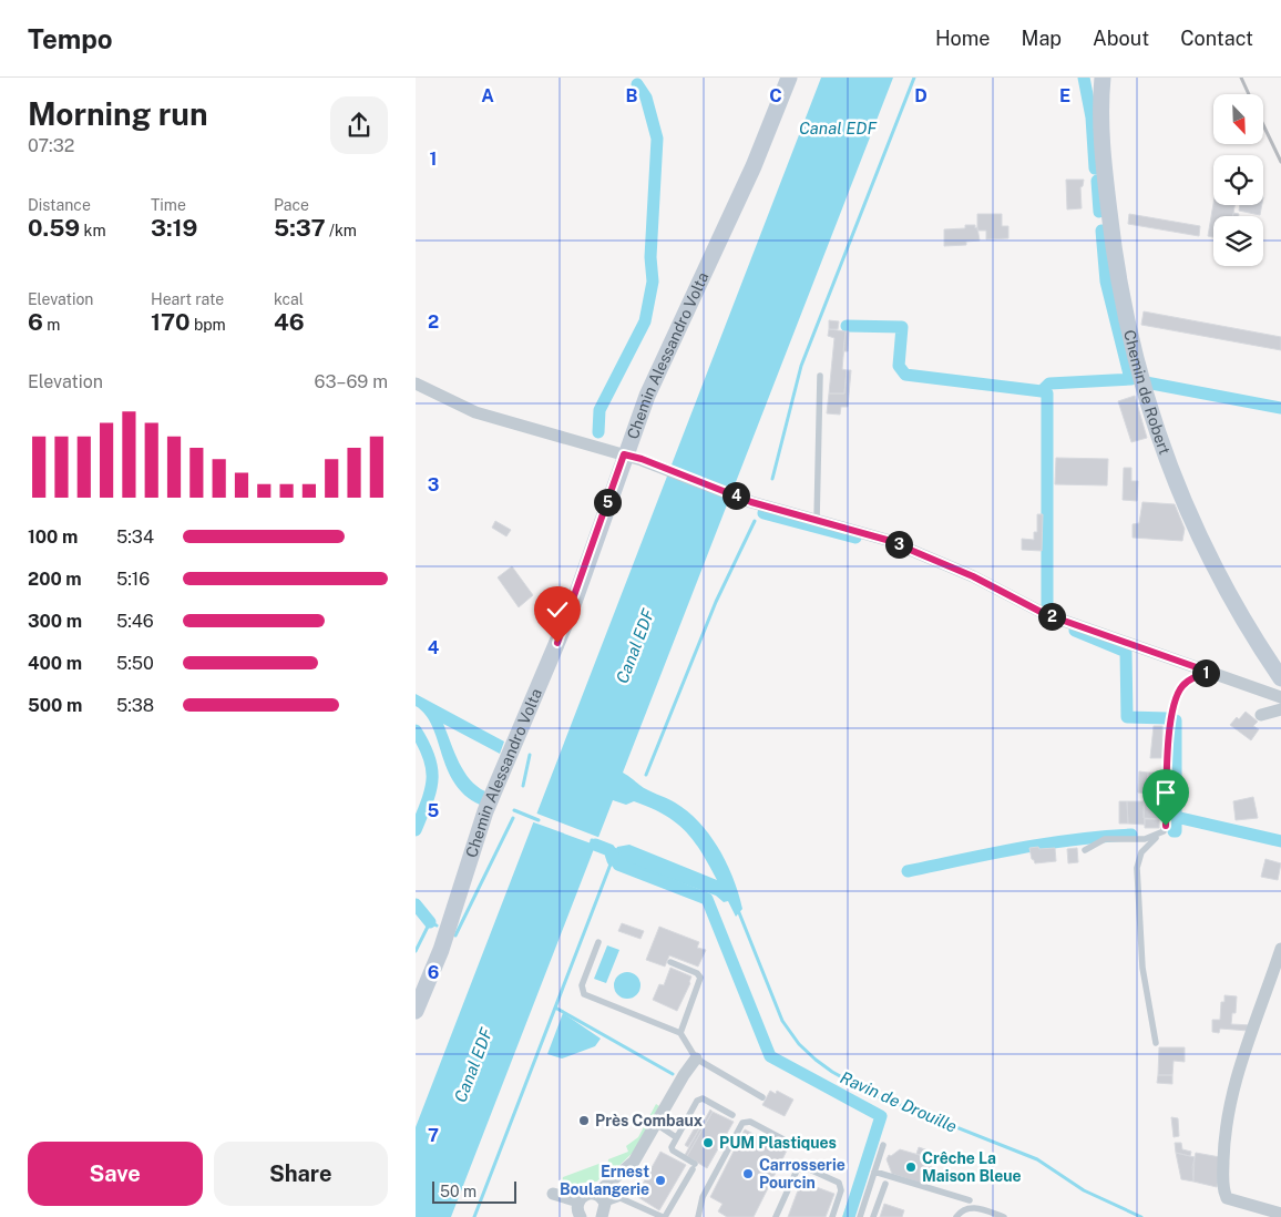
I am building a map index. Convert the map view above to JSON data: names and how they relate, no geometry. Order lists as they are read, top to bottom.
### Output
{
  "streets": {
    "main road": ["Chemin Alessandro Volta", "Chemin de Robert"]
  },
  "water": ["Canal EDF", "Ravin de Drouille"],
  "places": [
    "Près Combaux",
    "PUM Plastiques",
    "Crêche La Maison Bleue",
    "Carrosserie Pourcin",
    "Ernest Boulangerie"
  ],
  "scale_bar": "50 m",
  "north": "bottom right",
  "page": {
    "header": "Tempo",
    "nav": [
      "Home",
      "Map",
      "About",
      "Contact"
    ],
    "heading": ["Morning run", "07:32"],
    "stats": [
      ["Distance", "0.59 km"],
      ["Time", "3:19"],
      ["Pace", "5:37 /km"],
      ["Elevation", "6 m"],
      ["Heart rate", "170 bpm"],
      ["kcal", "46"]
    ],
    "chart": ["Elevation", "63–69 m"],
    "pins": [
      "4",
      "5",
      "3",
      "2",
      "1"
    ],
    "list": [
      {
        "name": "100 m",
        "note": "5:34"
      },
      {
        "name": "200 m",
        "note": "5:16"
      },
      {
        "name": "300 m",
        "note": "5:46"
      },
      {
        "name": "400 m",
        "note": "5:50"
      },
      {
        "name": "500 m",
        "note": "5:38"
      }
    ],
    "buttons": ["Save", "Share"],
    "scale": "50 m"
  },
  "grid": {
    "columns": [
      "A",
      "B",
      "C",
      "D",
      "E"
    ],
    "rows": [
      "1",
      "2",
      "3",
      "4",
      "5",
      "6",
      "7"
    ]
  }
}
